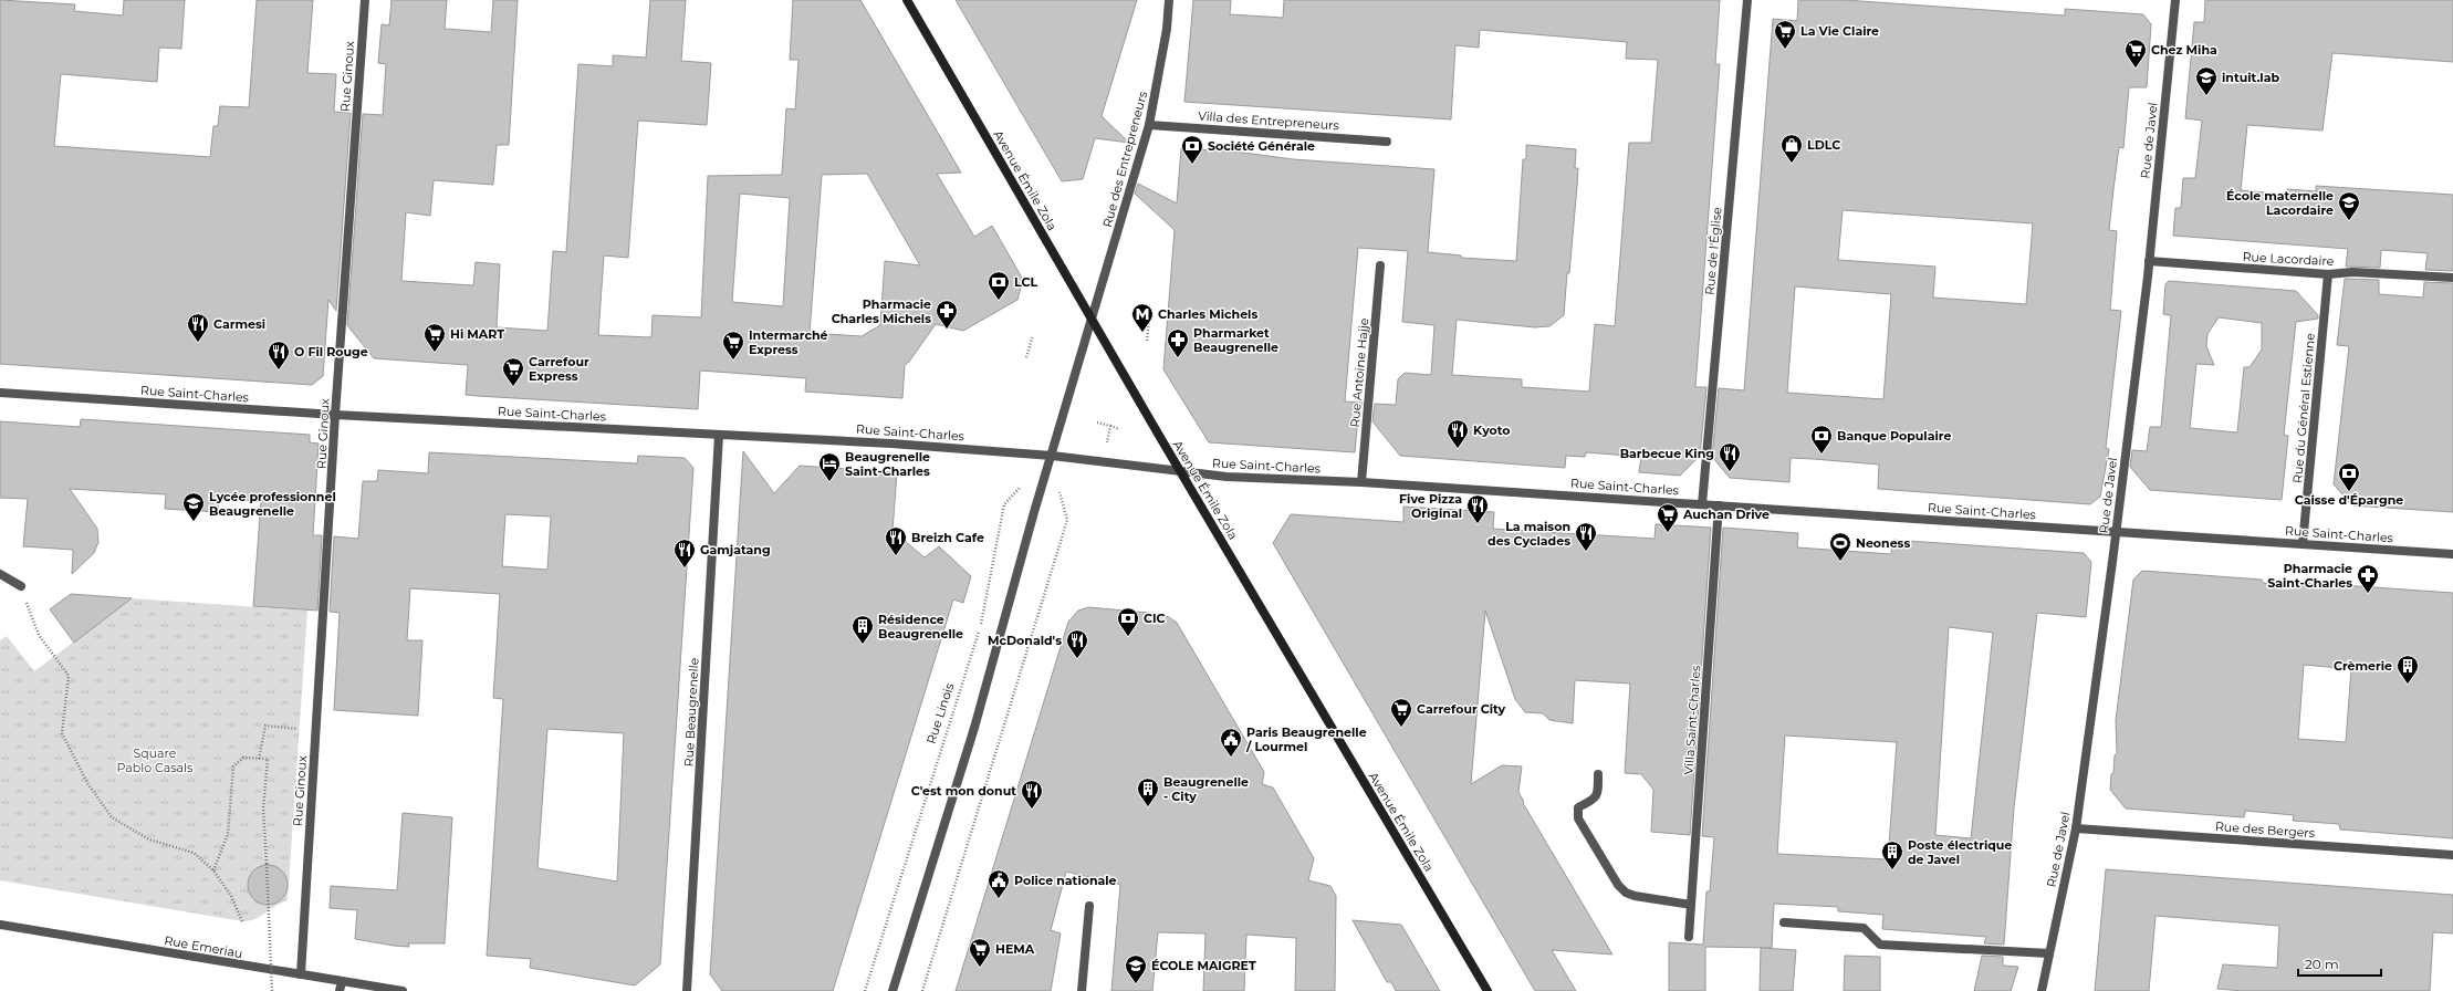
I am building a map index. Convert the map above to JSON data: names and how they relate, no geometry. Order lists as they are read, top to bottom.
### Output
{
  "streets": {
    "main road": ["Avenue Émile Zola"],
    "street": [
      "Rue Ginoux",
      "Villa des Entrepreneurs",
      "Rue de Javel",
      "Rue des Entrepreneurs",
      "Rue de l'Église",
      "Rue Lacordaire",
      "Rue Antoine Hajje",
      "Rue Saint-Charles",
      "Rue du Général Estienne",
      "Rue Beaugrenelle",
      "Villa Saint-Charles",
      "Rue des Bergers",
      "Rue Emeriau"
    ],
    "path": ["Rue Linois"]
  },
  "crossings": [
    ["Rue Ginoux", "Rue Saint-Charles"],
    ["Rue Ginoux", "Rue Emeriau"],
    ["Villa des Entrepreneurs", "Rue des Entrepreneurs"],
    ["Rue de Javel", "Rue Lacordaire"],
    ["Rue de Javel", "Rue Saint-Charles"],
    ["Rue de Javel", "Rue des Bergers"],
    ["Rue des Entrepreneurs", "Avenue Émile Zola"],
    ["Rue des Entrepreneurs", "Rue Saint-Charles"],
    ["Avenue Émile Zola", "Rue Saint-Charles"],
    ["Rue de l'Église", "Rue Saint-Charles"],
    ["Rue Lacordaire", "Rue du Général Estienne"],
    ["Rue Antoine Hajje", "Rue Saint-Charles"],
    ["Rue Saint-Charles", "Rue du Général Estienne"],
    ["Rue Saint-Charles", "Rue Beaugrenelle"],
    ["Rue Saint-Charles", "Villa Saint-Charles"]
  ],
  "parks": ["Square Pablo Casals"],
  "places": {
    "supermarket": [
      "La Vie Claire",
      "Chez Miha",
      "Hi MART",
      "Intermarché Express",
      "Carrefour Express",
      "Auchan Drive",
      "Carrefour City",
      "HEMA"
    ],
    "school or university": [
      "intuit.lab",
      "École maternelle Lacordaire",
      "Lycée professionnel Beaugrenelle",
      "ÉCOLE MAIGRET"
    ],
    "shop": ["LDLC"],
    "bank": [
      "Société Générale",
      "LCL",
      "Banque Populaire",
      "Caisse d'Épargne",
      "CIC"
    ],
    "pharmacy": ["Pharmacie Charles Michels", "Pharmarket Beaugrenelle", "Pharmacie Saint-Charles"],
    "metro station": ["Charles Michels"],
    "restaurant": [
      "Carmesi",
      "O Fil Rouge",
      "Kyoto",
      "Barbecue King",
      "Five Pizza Original",
      "La maison des Cyclades",
      "Breizh Cafe",
      "Gamjatang",
      "McDonald's",
      "C'est mon donut"
    ],
    "hotel": ["Beaugrenelle Saint-Charles"],
    "sports": ["Neoness"],
    "building": [
      "Résidence Beaugrenelle",
      "Crèmerie",
      "Beaugrenelle - City",
      "Poste électrique de Javel"
    ],
    "public building": ["Paris Beaugrenelle / Lourmel", "Police nationale"]
  },
  "scale_bar": "20 m"
}
